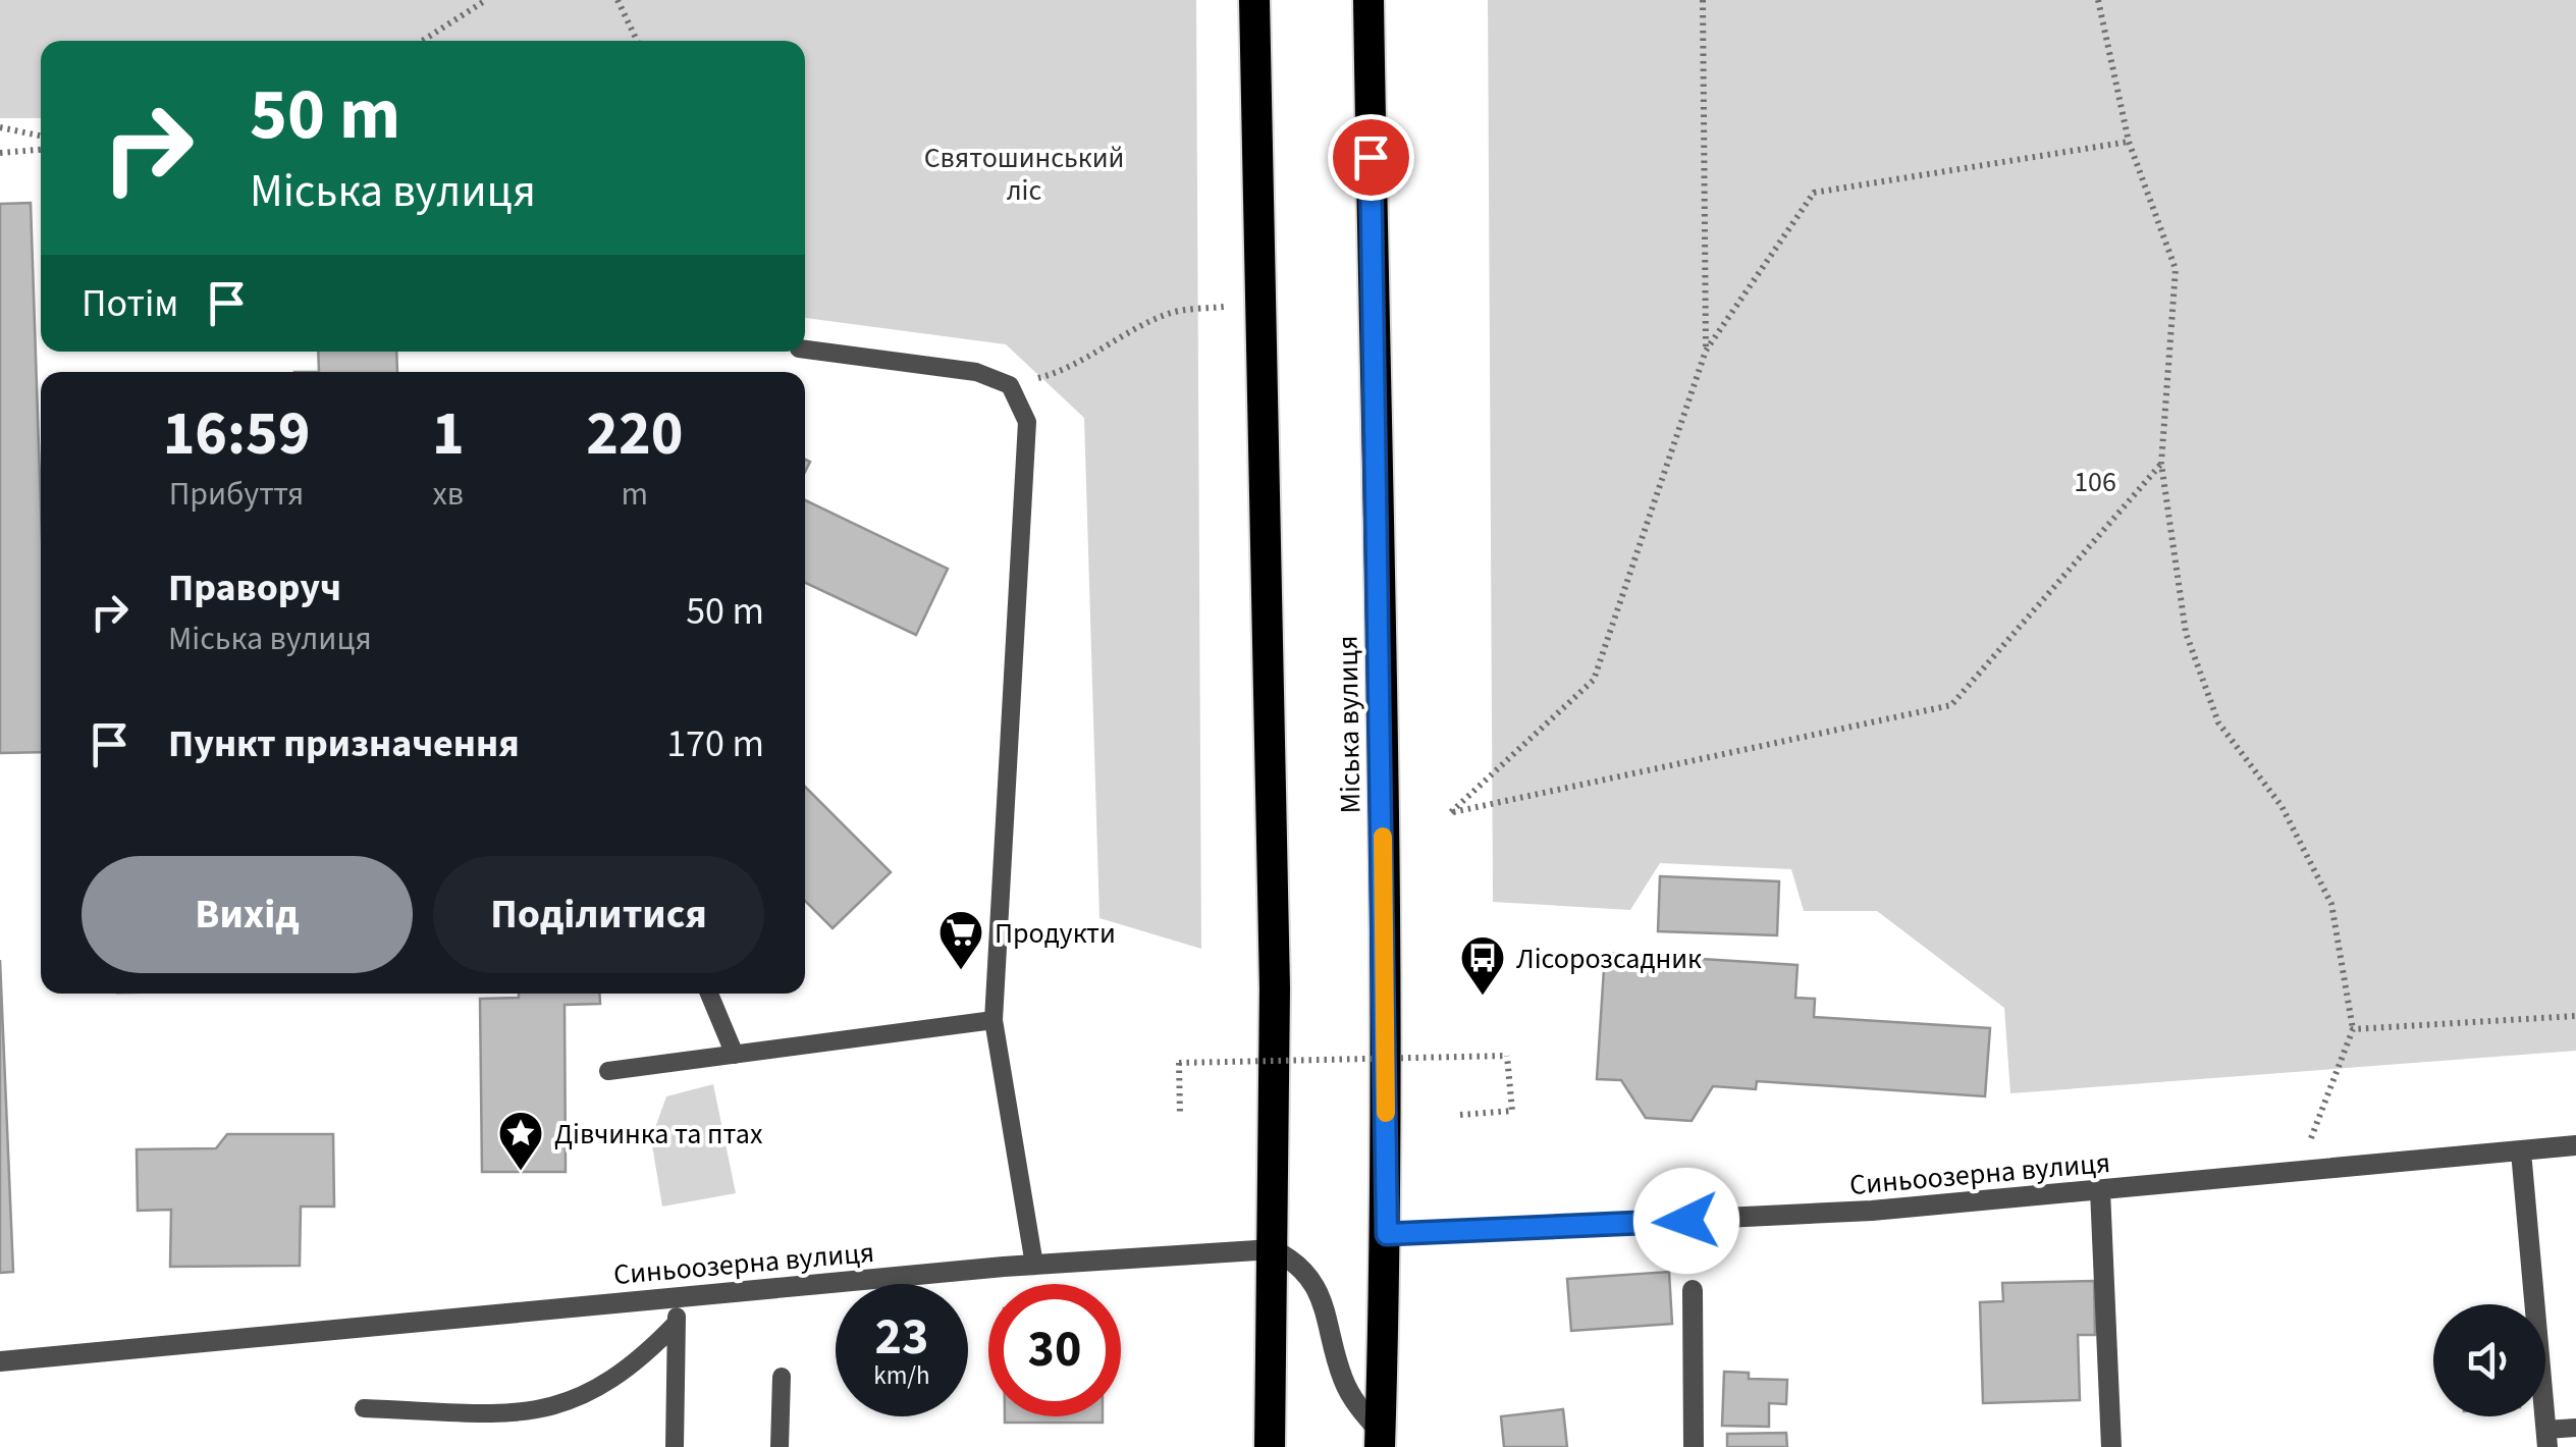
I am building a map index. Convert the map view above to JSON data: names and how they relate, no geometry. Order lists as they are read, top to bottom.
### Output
{
  "streets": {
    "highway": ["Міська вулиця"],
    "street": ["Синьоозерна вулиця"]
  },
  "crossings": [
    ["Міська вулиця", "Синьоозерна вулиця"]
  ],
  "parks": ["Святошинський ліс", "106"],
  "places": {
    "supermarket": ["Продукти"],
    "bus stop": ["Лісорозсадник"],
    "place": ["Дівчинка та птах"]
  },
  "page": {
    "turn": ["50 m", "Міська вулиця"],
    "then": "Потім",
    "eta": [
      "16:59",
      "Прибуття",
      "1",
      "хв",
      "220",
      "m"
    ],
    "list": [
      {
        "name": "Праворуч",
        "note": "Міська вулиця",
        "value": "50 m"
      },
      {
        "name": "Пункт призначення",
        "value": "170 m"
      }
    ],
    "buttons": ["Вихід", "Поділитися"],
    "speed": "23 km/h",
    "limit": "30"
  }
}
